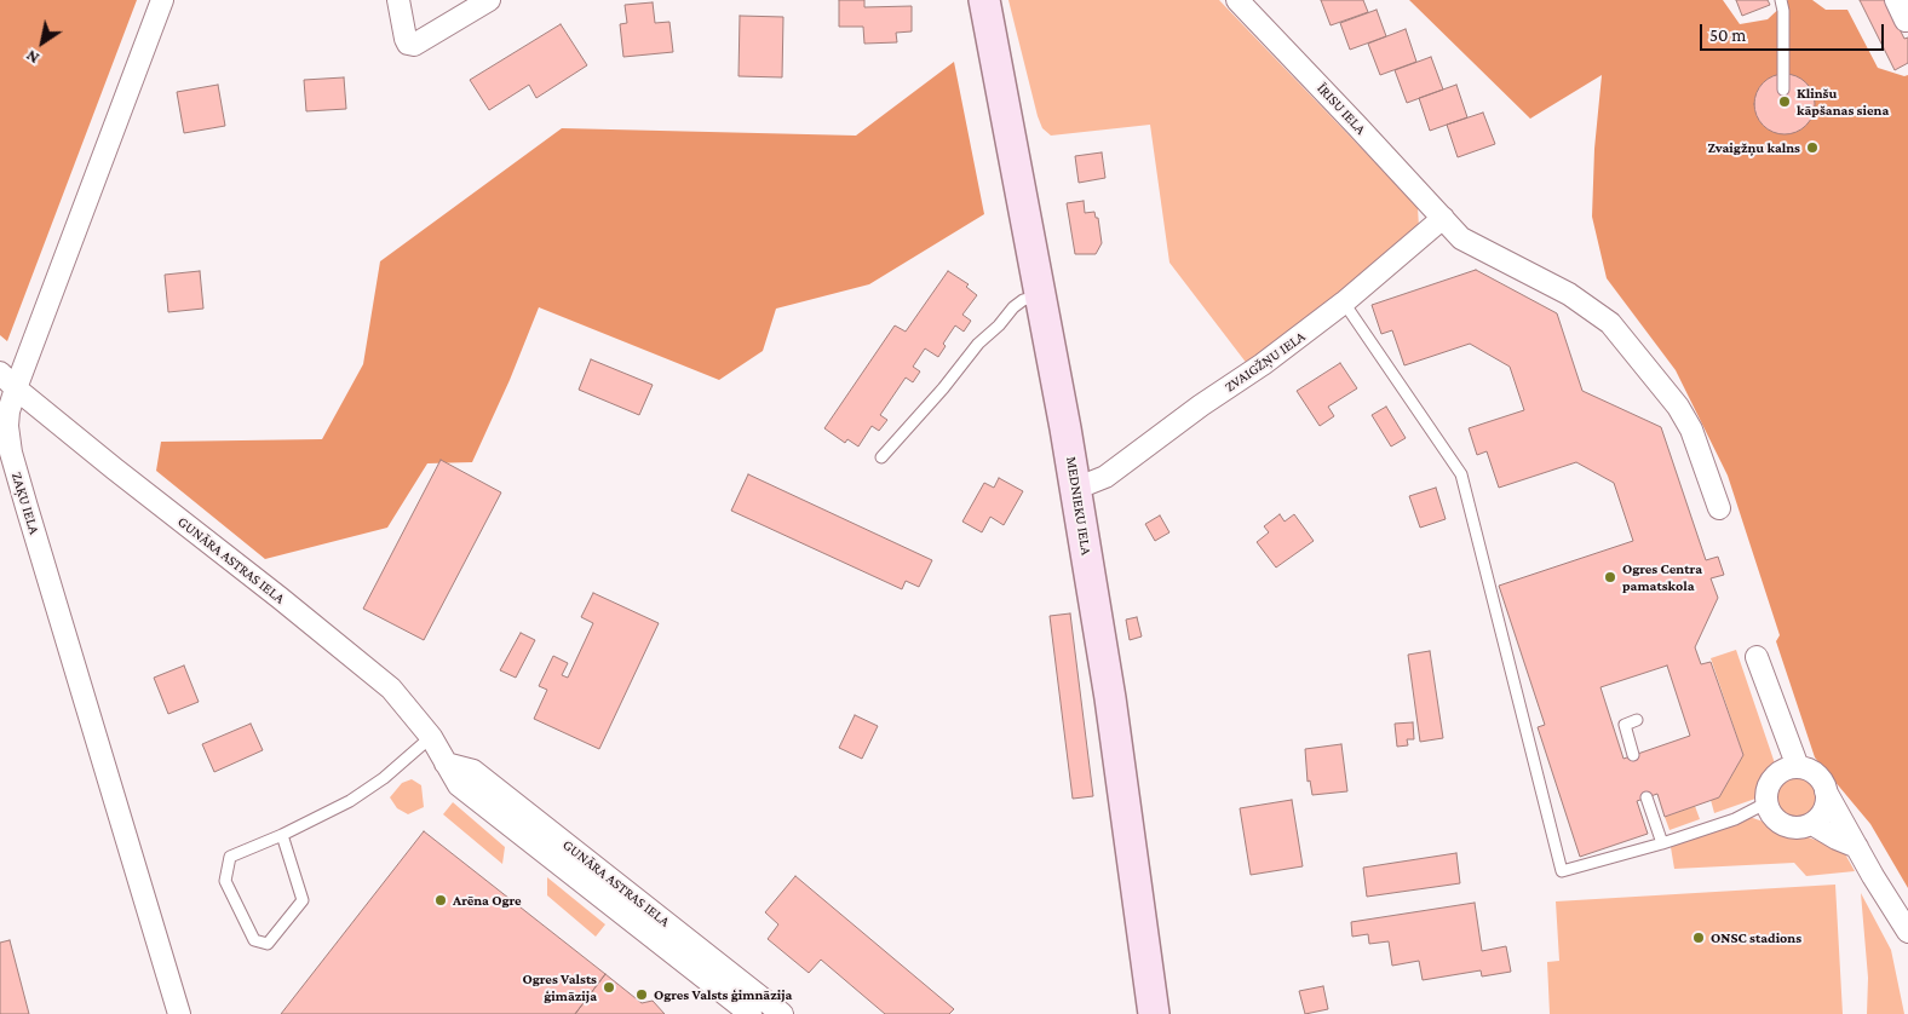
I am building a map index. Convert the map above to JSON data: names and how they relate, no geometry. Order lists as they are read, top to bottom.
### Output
{
  "streets": {
    "street": [
      "ĪRISU IELA",
      "ZVAIGŽŅU IELA",
      "ZAĶU IELA",
      "MEDNIEKU IELA",
      "GUNĀRA ASTRAS IELA"
    ]
  },
  "crossings": [
    ["ĪRISU IELA", "ZVAIGŽŅU IELA"],
    ["ZVAIGŽŅU IELA", "MEDNIEKU IELA"],
    ["ZAĶU IELA", "GUNĀRA ASTRAS IELA"]
  ],
  "places": [
    "Klinšu kāpšanas siena",
    "Zvaigžņu kalns",
    "Ogres Centra pamatskola",
    "Arēna Ogre",
    "ONSC stadions",
    "Ogres Valsts ģimāzija",
    "Ogres Valsts ģimnāzija"
  ],
  "scale_bar": "50 m",
  "north": "bottom left"
}
